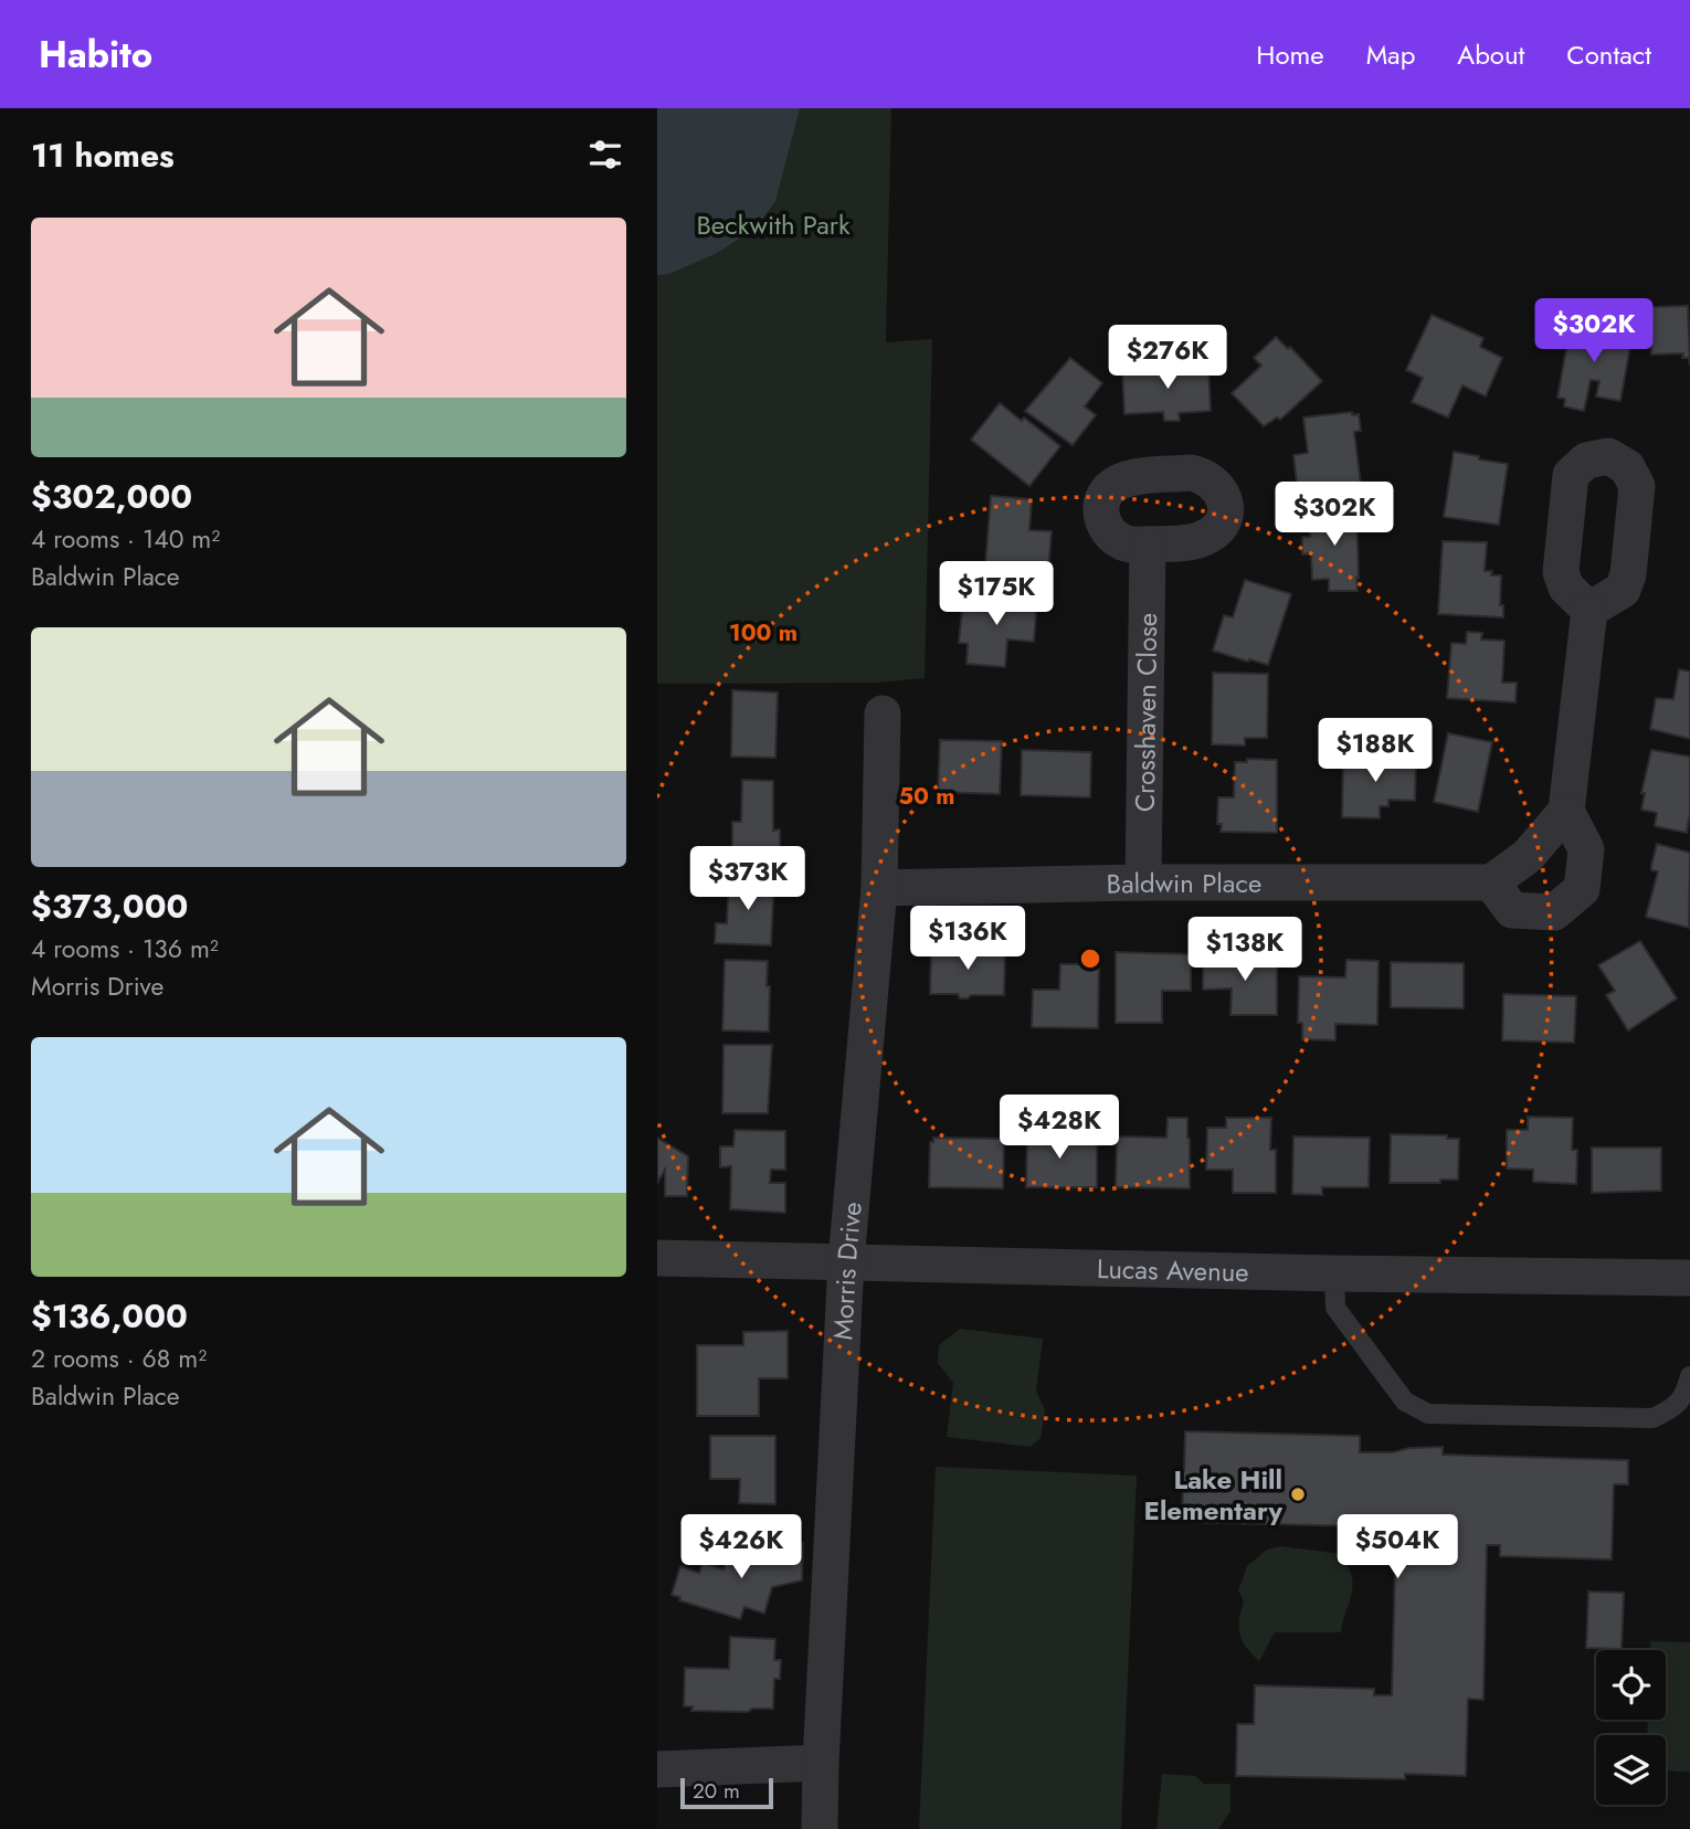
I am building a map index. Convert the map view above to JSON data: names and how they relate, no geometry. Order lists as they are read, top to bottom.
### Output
{
  "streets": {
    "street": [
      "Crosshaven Close",
      "Baldwin Place",
      "Lucas Avenue",
      "Morris Drive"
    ]
  },
  "crossings": [
    ["Crosshaven Close", "Baldwin Place"],
    ["Baldwin Place", "Morris Drive"],
    ["Lucas Avenue", "Morris Drive"]
  ],
  "parks": ["Beckwith Park"],
  "places": ["Lake Hill Elementary"],
  "scale_bar": "20 m",
  "page": {
    "header": "Habito",
    "nav": [
      "Home",
      "Map",
      "About",
      "Contact"
    ],
    "heading": "11 homes",
    "list": [
      {
        "name": "$302,000",
        "note": "4 rooms · 140 m² · Baldwin Place"
      },
      {
        "name": "$373,000",
        "note": "4 rooms · 136 m² · Morris Drive"
      },
      {
        "name": "$136,000",
        "note": "2 rooms · 68 m² · Baldwin Place"
      }
    ],
    "price": [
      "$302K",
      "$276K",
      "$302K",
      "$175K",
      "$188K",
      "$373K",
      "$136K",
      "$138K",
      "$428K",
      "$426K",
      "$504K"
    ],
    "scale": "20 m"
  },
  "rings": ["100 m", "50 m"]
}
